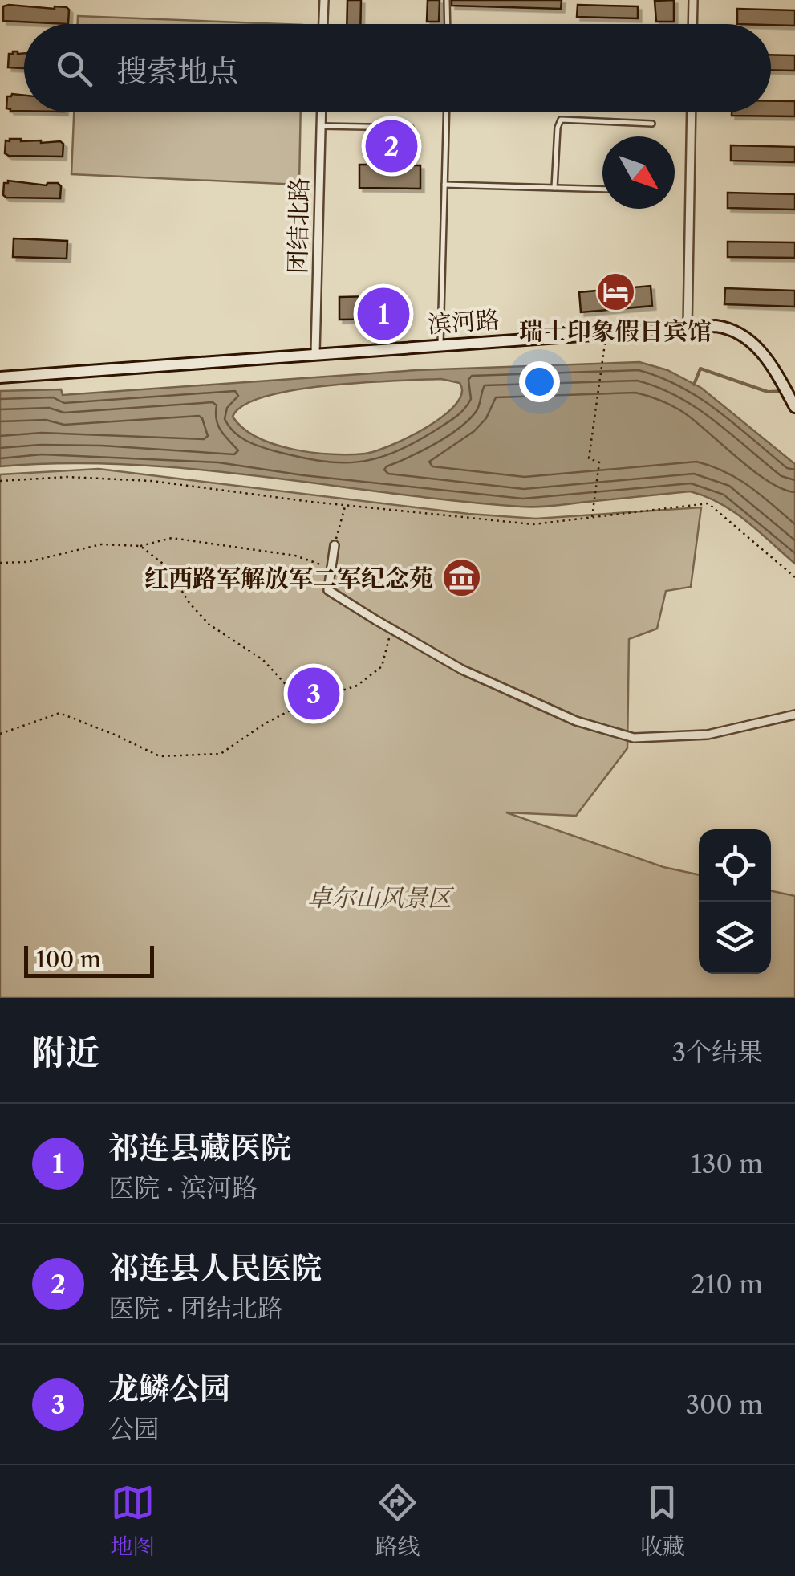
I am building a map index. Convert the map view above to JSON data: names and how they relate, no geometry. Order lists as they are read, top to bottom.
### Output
{
  "streets": {
    "street": ["团结北路", "滨河路"]
  },
  "crossings": [
    ["团结北路", "滨河路"]
  ],
  "parks": ["卓尔山风景区"],
  "places": {
    "hotel": ["瑞士印象假日宾馆"],
    "museum": ["红西路军解放军二军纪念苑"]
  },
  "scale_bar": "100 m",
  "north": "bottom right",
  "page": {
    "search": "搜索地点",
    "pins": ["2", "1", "3"],
    "scale": "100 m",
    "heading": ["附近", "3个结果"],
    "list": [
      {
        "mark": "1",
        "name": "祁连县藏医院",
        "note": "医院 · 滨河路",
        "value": "130 m"
      },
      {
        "mark": "2",
        "name": "祁连县人民医院",
        "note": "医院 · 团结北路",
        "value": "210 m"
      },
      {
        "mark": "3",
        "name": "龙鳞公园",
        "note": "公园",
        "value": "300 m"
      }
    ],
    "nav": ["地图", "路线", "收藏"]
  }
}
